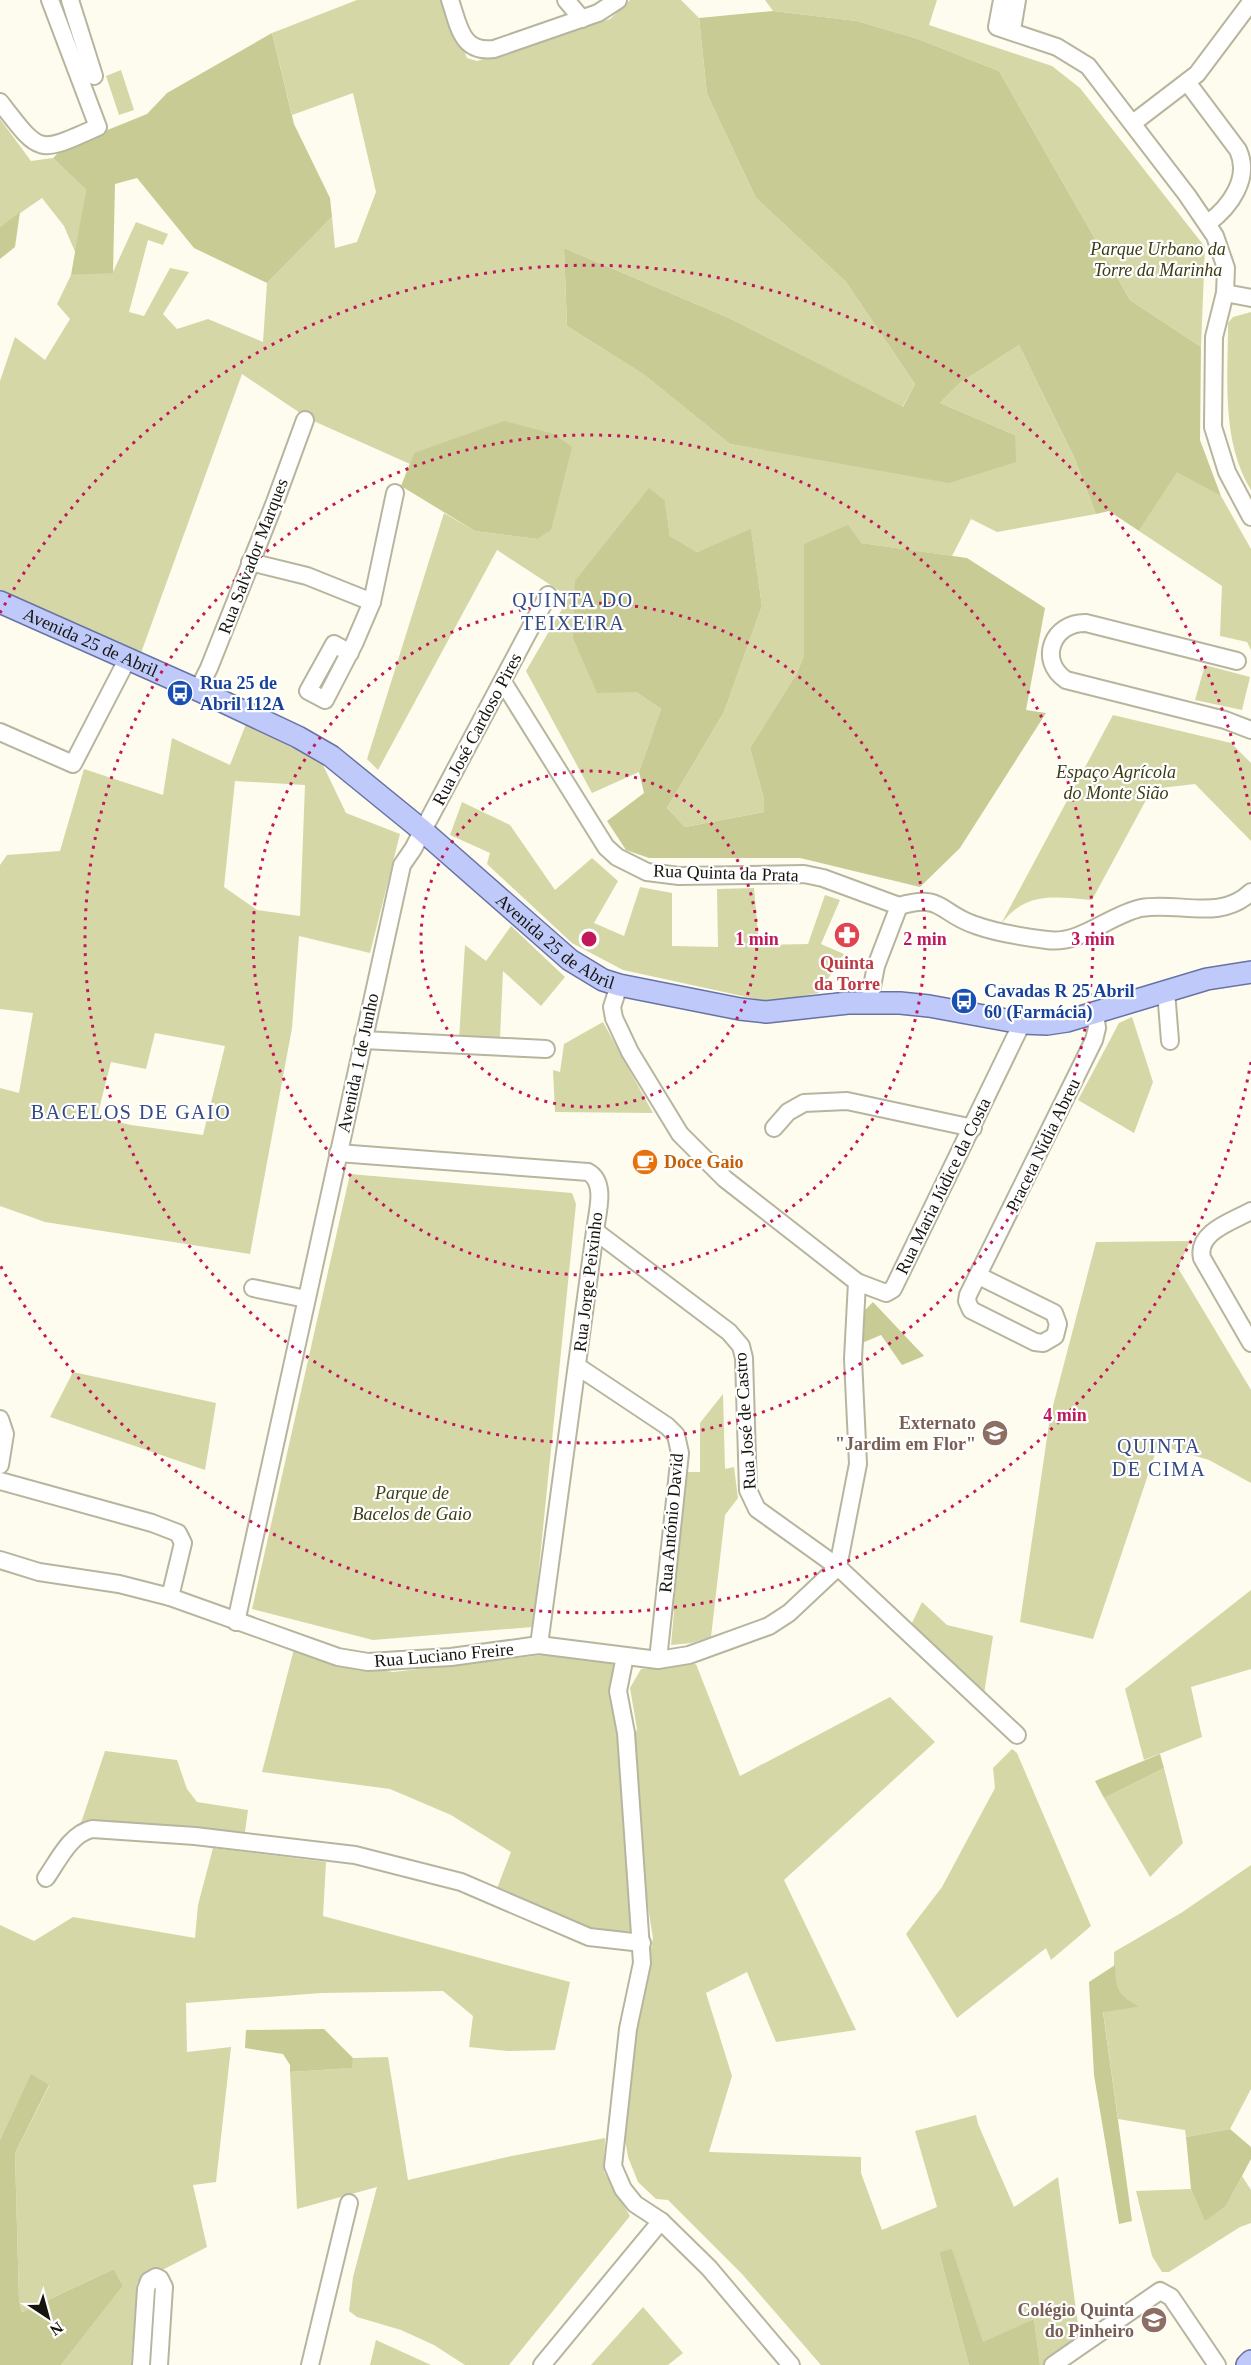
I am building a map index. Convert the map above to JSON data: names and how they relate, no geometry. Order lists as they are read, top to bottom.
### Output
{
  "streets": {
    "main road": ["Avenida 25 de Abril"],
    "street": [
      "Rua Salvador Marques",
      "Rua José Cardoso Pires",
      "Rua Quinta da Prata",
      "Avenida 1 de Junho",
      "Praceta Nídia Abreu",
      "Rua Maria Júdice da Costa",
      "Rua Jorge Peixinho",
      "Rua José de Castro",
      "Rua António David",
      "Rua Luciano Freire"
    ]
  },
  "crossings": [
    ["Rua Salvador Marques", "Avenida 25 de Abril"],
    ["Avenida 25 de Abril", "Rua José Cardoso Pires"],
    ["Avenida 25 de Abril", "Avenida 1 de Junho"],
    ["Avenida 25 de Abril", "Praceta Nídia Abreu"],
    ["Avenida 25 de Abril", "Rua Maria Júdice da Costa"],
    ["Rua José Cardoso Pires", "Rua Quinta da Prata"],
    ["Rua José Cardoso Pires", "Avenida 1 de Junho"],
    ["Avenida 1 de Junho", "Rua Jorge Peixinho"],
    ["Avenida 1 de Junho", "Rua Luciano Freire"],
    ["Rua Jorge Peixinho", "Rua José de Castro"],
    ["Rua Jorge Peixinho", "Rua António David"],
    ["Rua Jorge Peixinho", "Rua Luciano Freire"],
    ["Rua José de Castro", "Rua Luciano Freire"],
    ["Rua António David", "Rua Luciano Freire"]
  ],
  "districts": ["QUINTA DO TEIXEIRA", "BACELOS DE GAIO", "QUINTA DE CIMA"],
  "parks": ["Parque Urbano da Torre da Marinha", "Espaço Agrícola do Monte Sião", "Parque de Bacelos de Gaio"],
  "places": {
    "bus stop": ["Rua 25 de Abril 112A", "Cavadas R 25 Abril 60 (Farmácia)"],
    "pharmacy": ["Quinta da Torre"],
    "cafe": ["Doce Gaio"],
    "school or university": ["Externato \"Jardim em Flor\"", "Colégio Quinta do Pinheiro"]
  },
  "north": "bottom right",
  "rings": [
    "1 min",
    "2 min",
    "3 min",
    "4 min"
  ]
}
